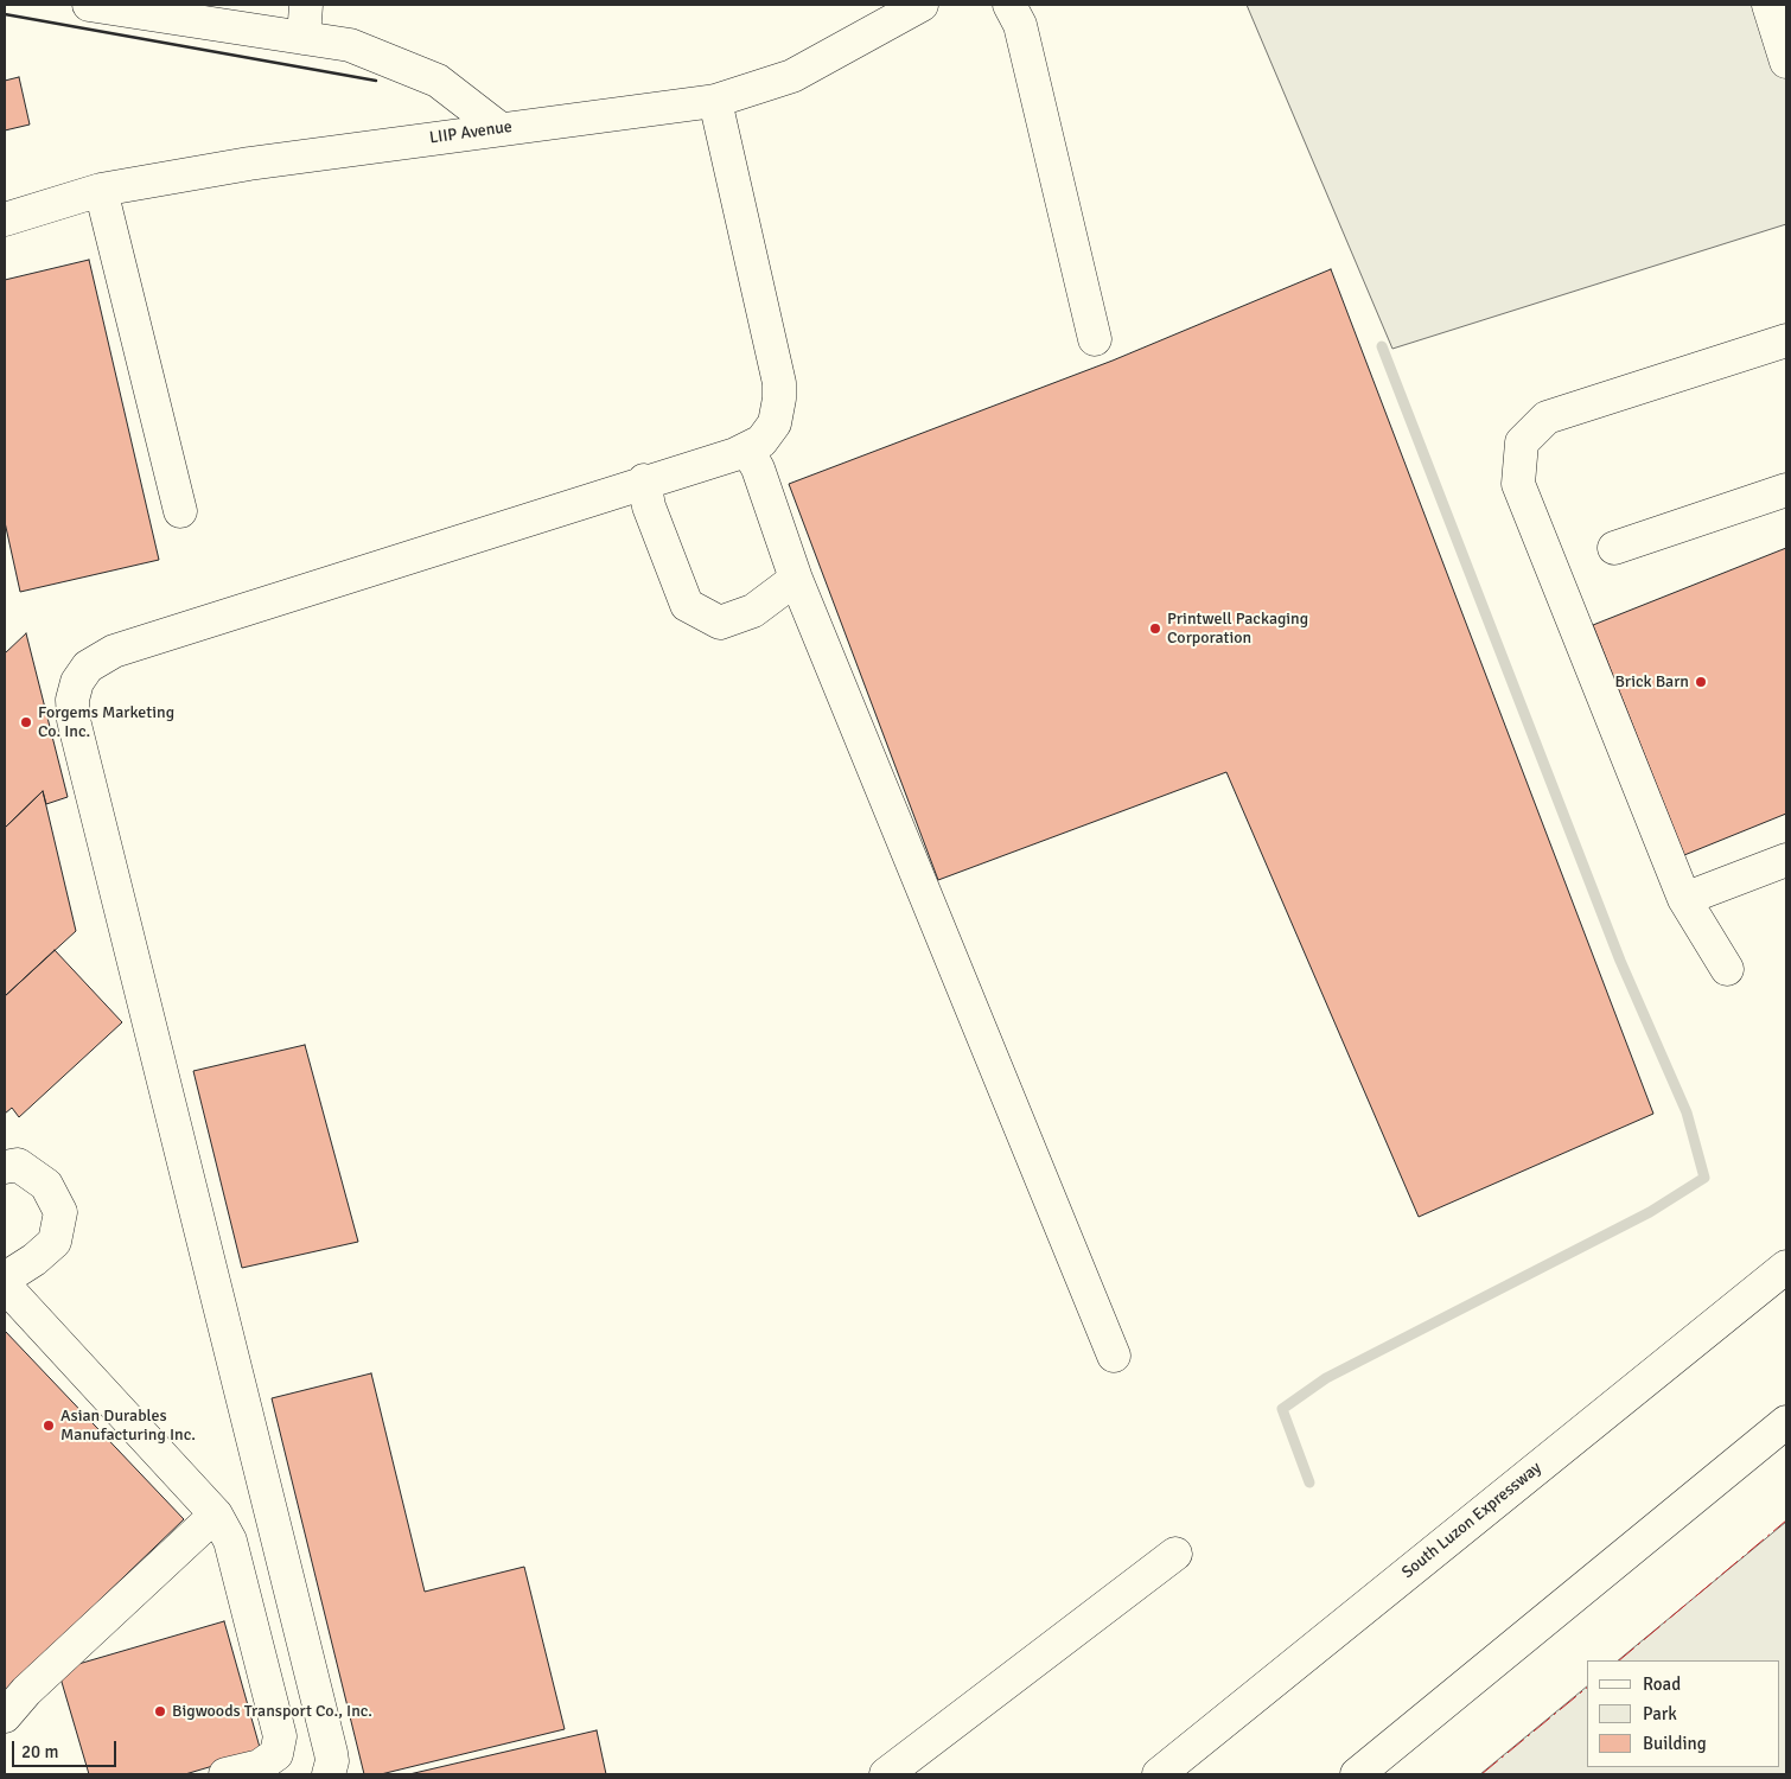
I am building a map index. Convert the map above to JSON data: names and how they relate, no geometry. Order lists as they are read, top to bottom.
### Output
{
  "streets": {
    "main road": ["LIIP Avenue", "South Luzon Expressway"]
  },
  "places": [
    "Printwell Packaging Corporation",
    "Brick Barn",
    "Forgems Marketing Co. Inc.",
    "Asian Durables Manufacturing Inc.",
    "Bigwoods Transport Co., Inc."
  ],
  "legend": ["Road", "Park", "Building"],
  "scale_bar": "20 m"
}
